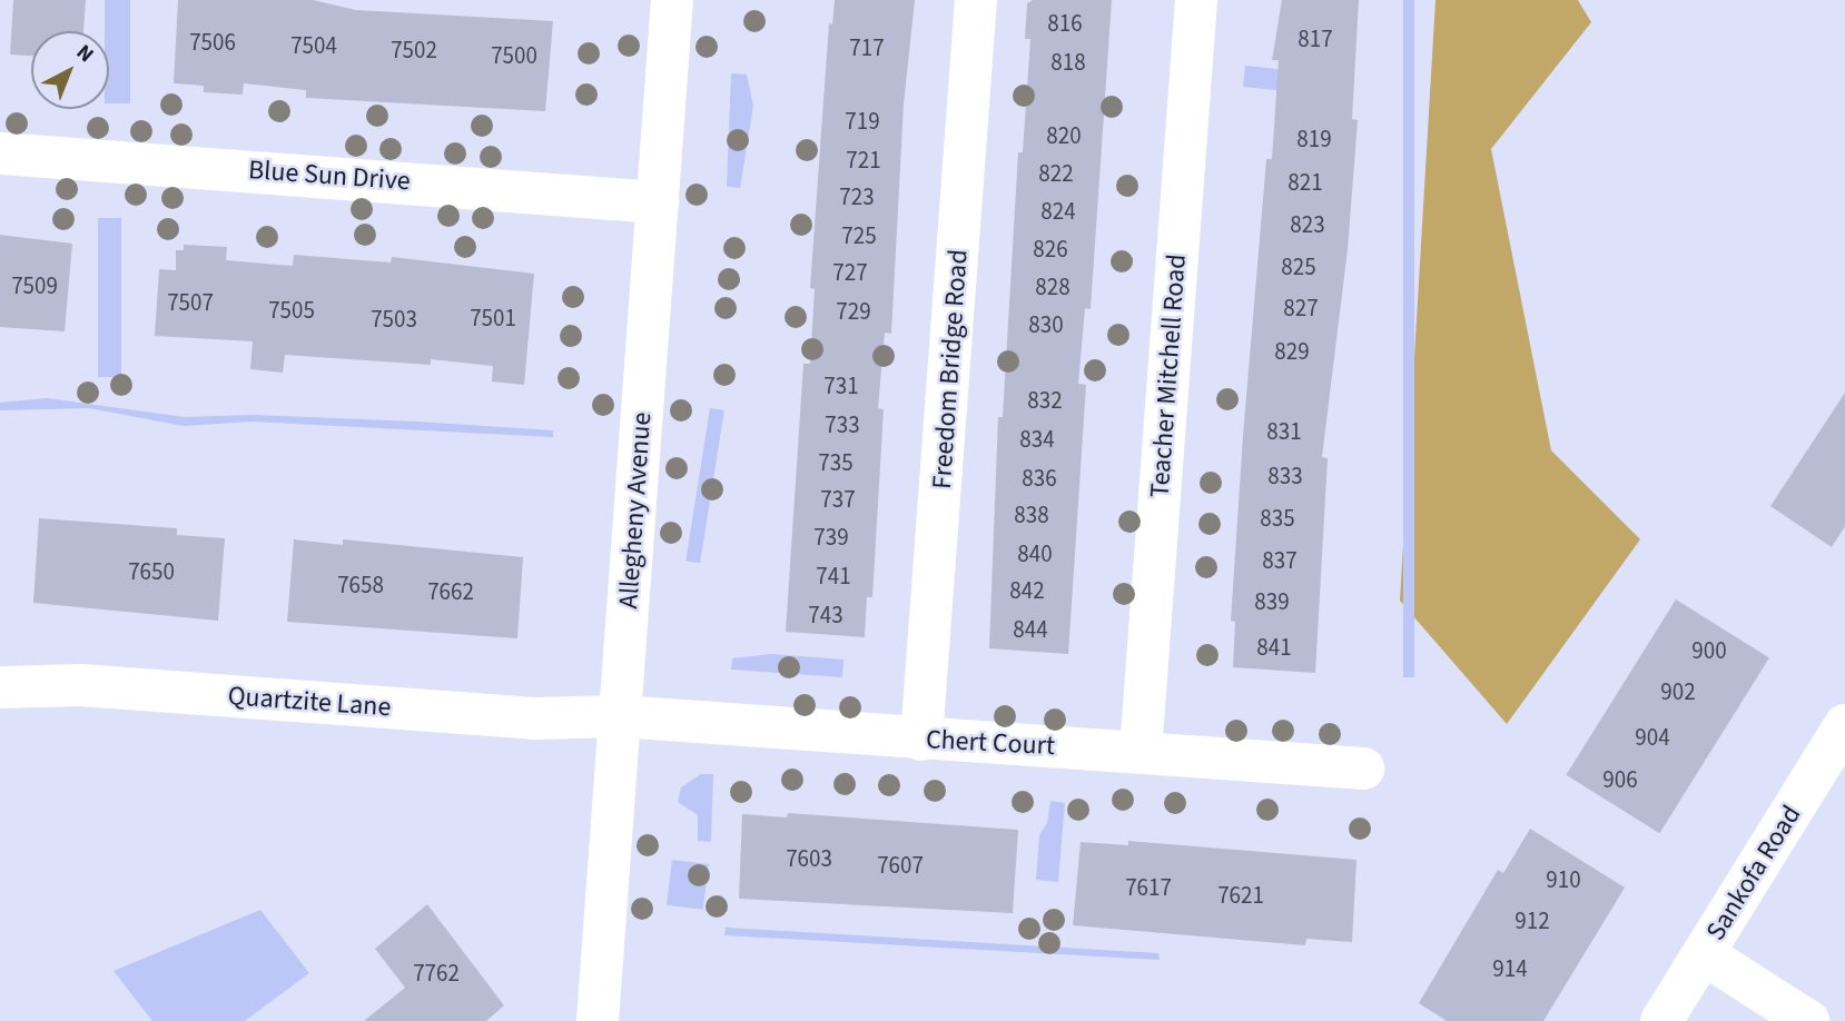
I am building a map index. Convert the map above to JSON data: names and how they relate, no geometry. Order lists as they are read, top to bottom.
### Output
{
  "streets": {
    "street": [
      "Blue Sun Drive",
      "Freedom Bridge Road",
      "Teacher Mitchell Road",
      "Allegheny Avenue",
      "Quartzite Lane",
      "Chert Court",
      "Sankofa Road"
    ]
  },
  "crossings": [
    ["Blue Sun Drive", "Allegheny Avenue"],
    ["Freedom Bridge Road", "Chert Court"],
    ["Teacher Mitchell Road", "Chert Court"],
    ["Allegheny Avenue", "Quartzite Lane"],
    ["Allegheny Avenue", "Chert Court"],
    ["Quartzite Lane", "Chert Court"]
  ],
  "house_numbers": [
    "816",
    "817",
    "7506",
    "7504",
    "717",
    "7502",
    "7500",
    "818",
    "719",
    "820",
    "819",
    "721",
    "822",
    "821",
    "723",
    "824",
    "823",
    "725",
    "826",
    "825",
    "727",
    "7509",
    "828",
    "7507",
    "827",
    "7505",
    "729",
    "7501",
    "7503",
    "830",
    "829",
    "731",
    "832",
    "733",
    "831",
    "834",
    "735",
    "833",
    "836",
    "737",
    "838",
    "835",
    "739",
    "840",
    "837",
    "7650",
    "741",
    "7658",
    "842",
    "7662",
    "839",
    "743",
    "844",
    "841",
    "900",
    "902",
    "904",
    "906",
    "7603",
    "7607",
    "910",
    "7617",
    "7621",
    "912",
    "914",
    "7762"
  ],
  "north": "top right"
}
